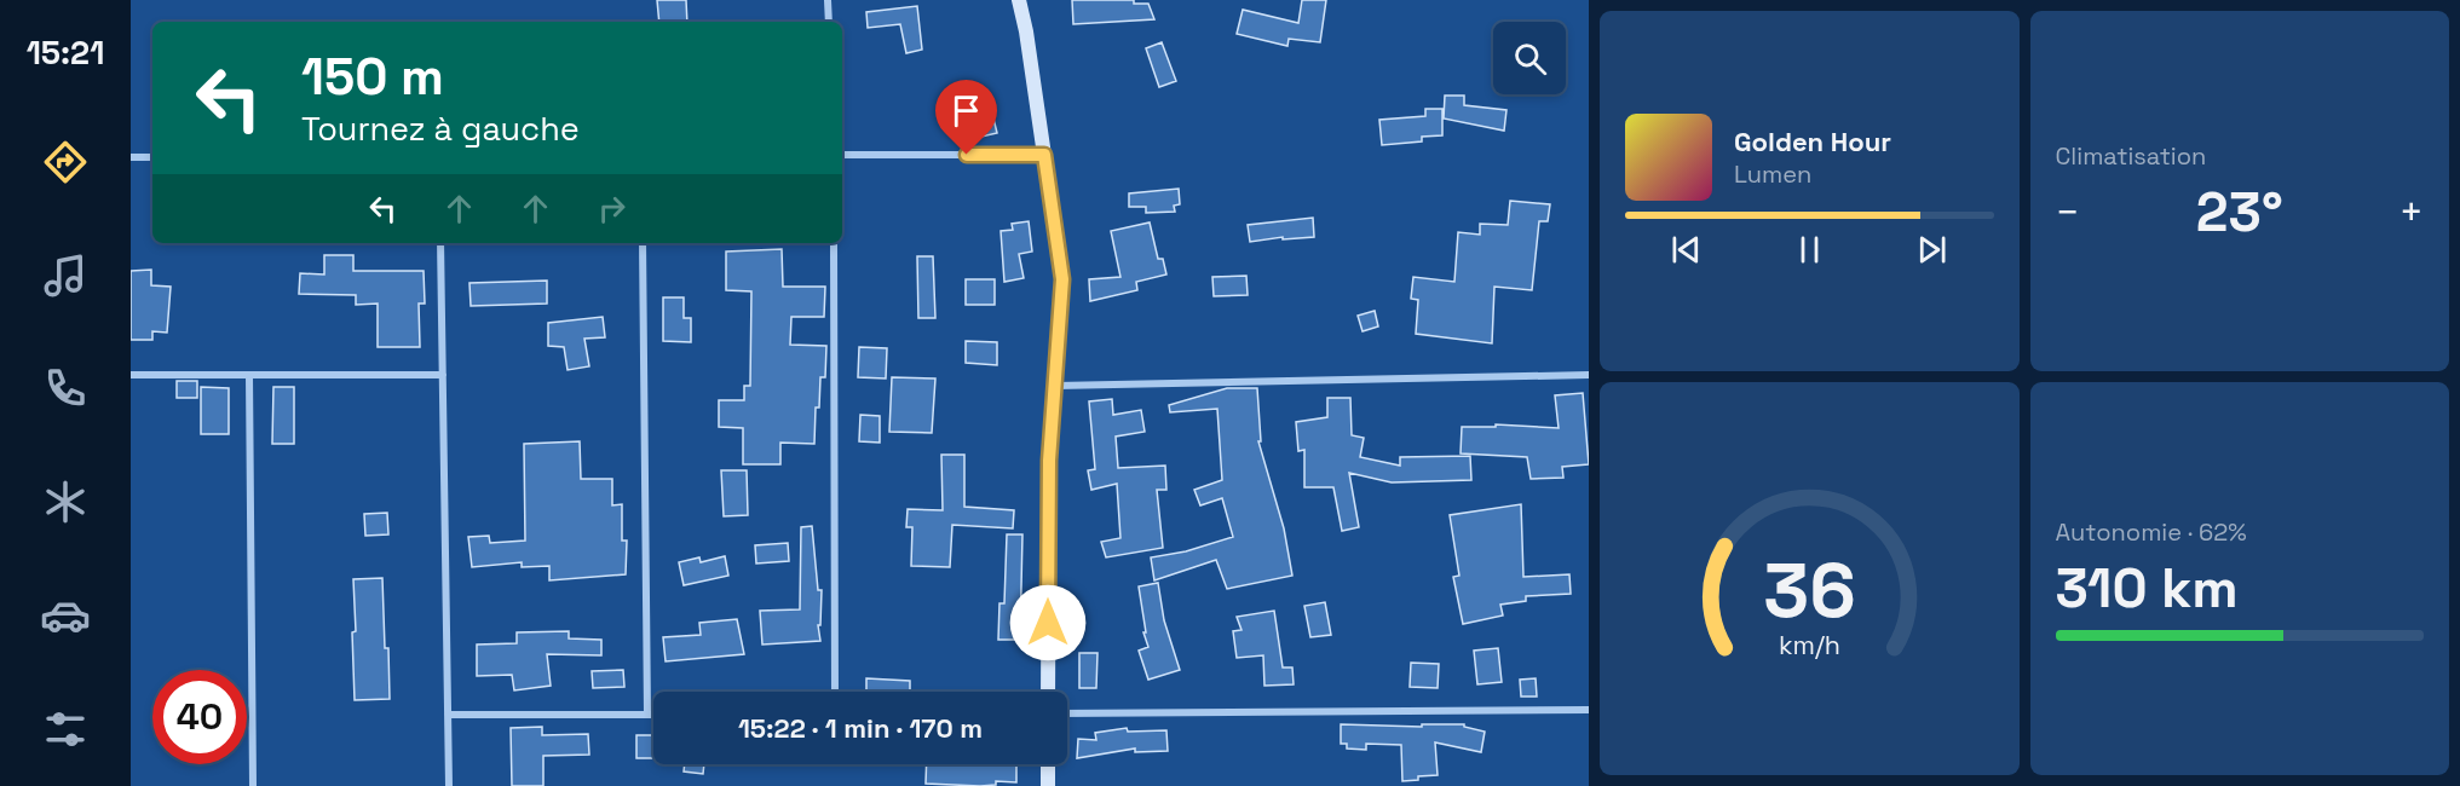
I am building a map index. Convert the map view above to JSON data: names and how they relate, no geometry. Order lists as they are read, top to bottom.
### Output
{
  "page": {
    "tabs": "15:21",
    "tile": [
      "Climatisation",
      ["Autonomie · 62%", "310 km"]
    ],
    "turn": ["150 m", "Tournez à gauche"],
    "song": ["Golden Hour", "Lumen"],
    "heat": ["−", "23°", "+"],
    "limit": "40",
    "trip": "15:22 · 1 min · 170 m",
    "gauge": ["36", "km/h"]
  }
}
